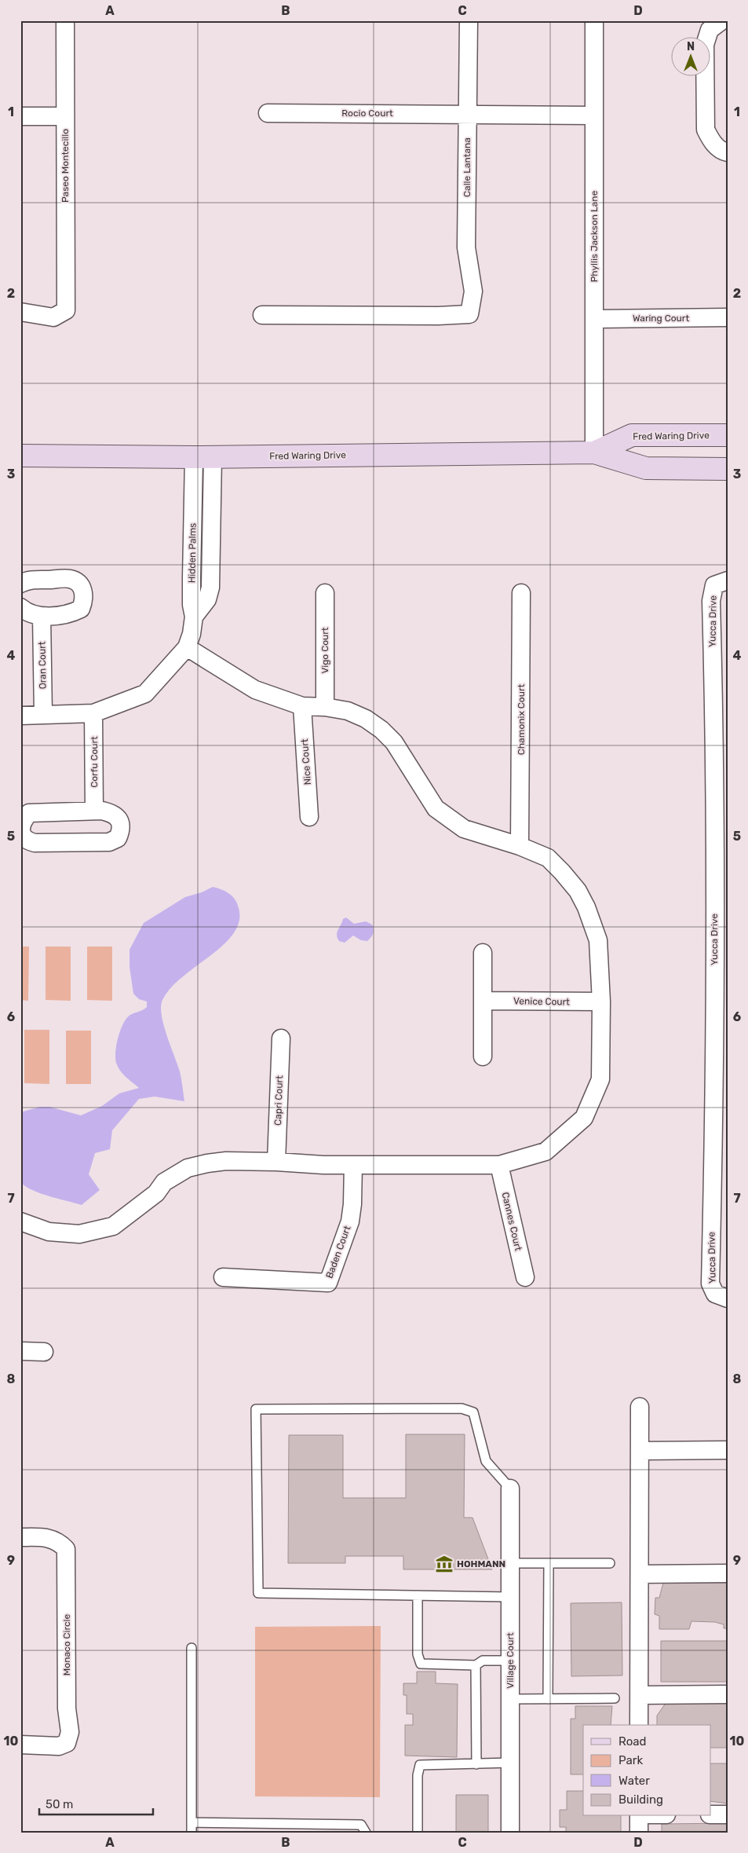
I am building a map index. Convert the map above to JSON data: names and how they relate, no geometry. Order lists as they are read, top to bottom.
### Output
{
  "streets": {
    "main road": ["Fred Waring Drive"],
    "street": [
      "Rocio Court",
      "Paseo Montecillo",
      "Calle Lantana",
      "Phyllis Jackson Lane",
      "Waring Court",
      "Hidden Palms",
      "Yucca Drive",
      "Vigo Court",
      "Oran Court",
      "Chamonix Court",
      "Corfu Court",
      "Nice Court",
      "Venice Court",
      "Capri Court",
      "Cannes Court",
      "Baden Court",
      "Monaco Circle",
      "Village Court"
    ]
  },
  "crossings": [
    ["Rocio Court", "Calle Lantana"],
    ["Rocio Court", "Phyllis Jackson Lane"],
    ["Phyllis Jackson Lane", "Waring Court"],
    ["Phyllis Jackson Lane", "Fred Waring Drive"],
    ["Fred Waring Drive", "Hidden Palms"]
  ],
  "places": {
    "museum": ["HOHMANN"]
  },
  "legend": [
    "Road",
    "Park",
    "Water",
    "Building"
  ],
  "scale_bar": "50 m",
  "north": "top",
  "grid": {
    "columns": [
      "A",
      "B",
      "C",
      "D"
    ],
    "rows": [
      "1",
      "2",
      "3",
      "4",
      "5",
      "6",
      "7",
      "8",
      "9",
      "10"
    ]
  }
}
